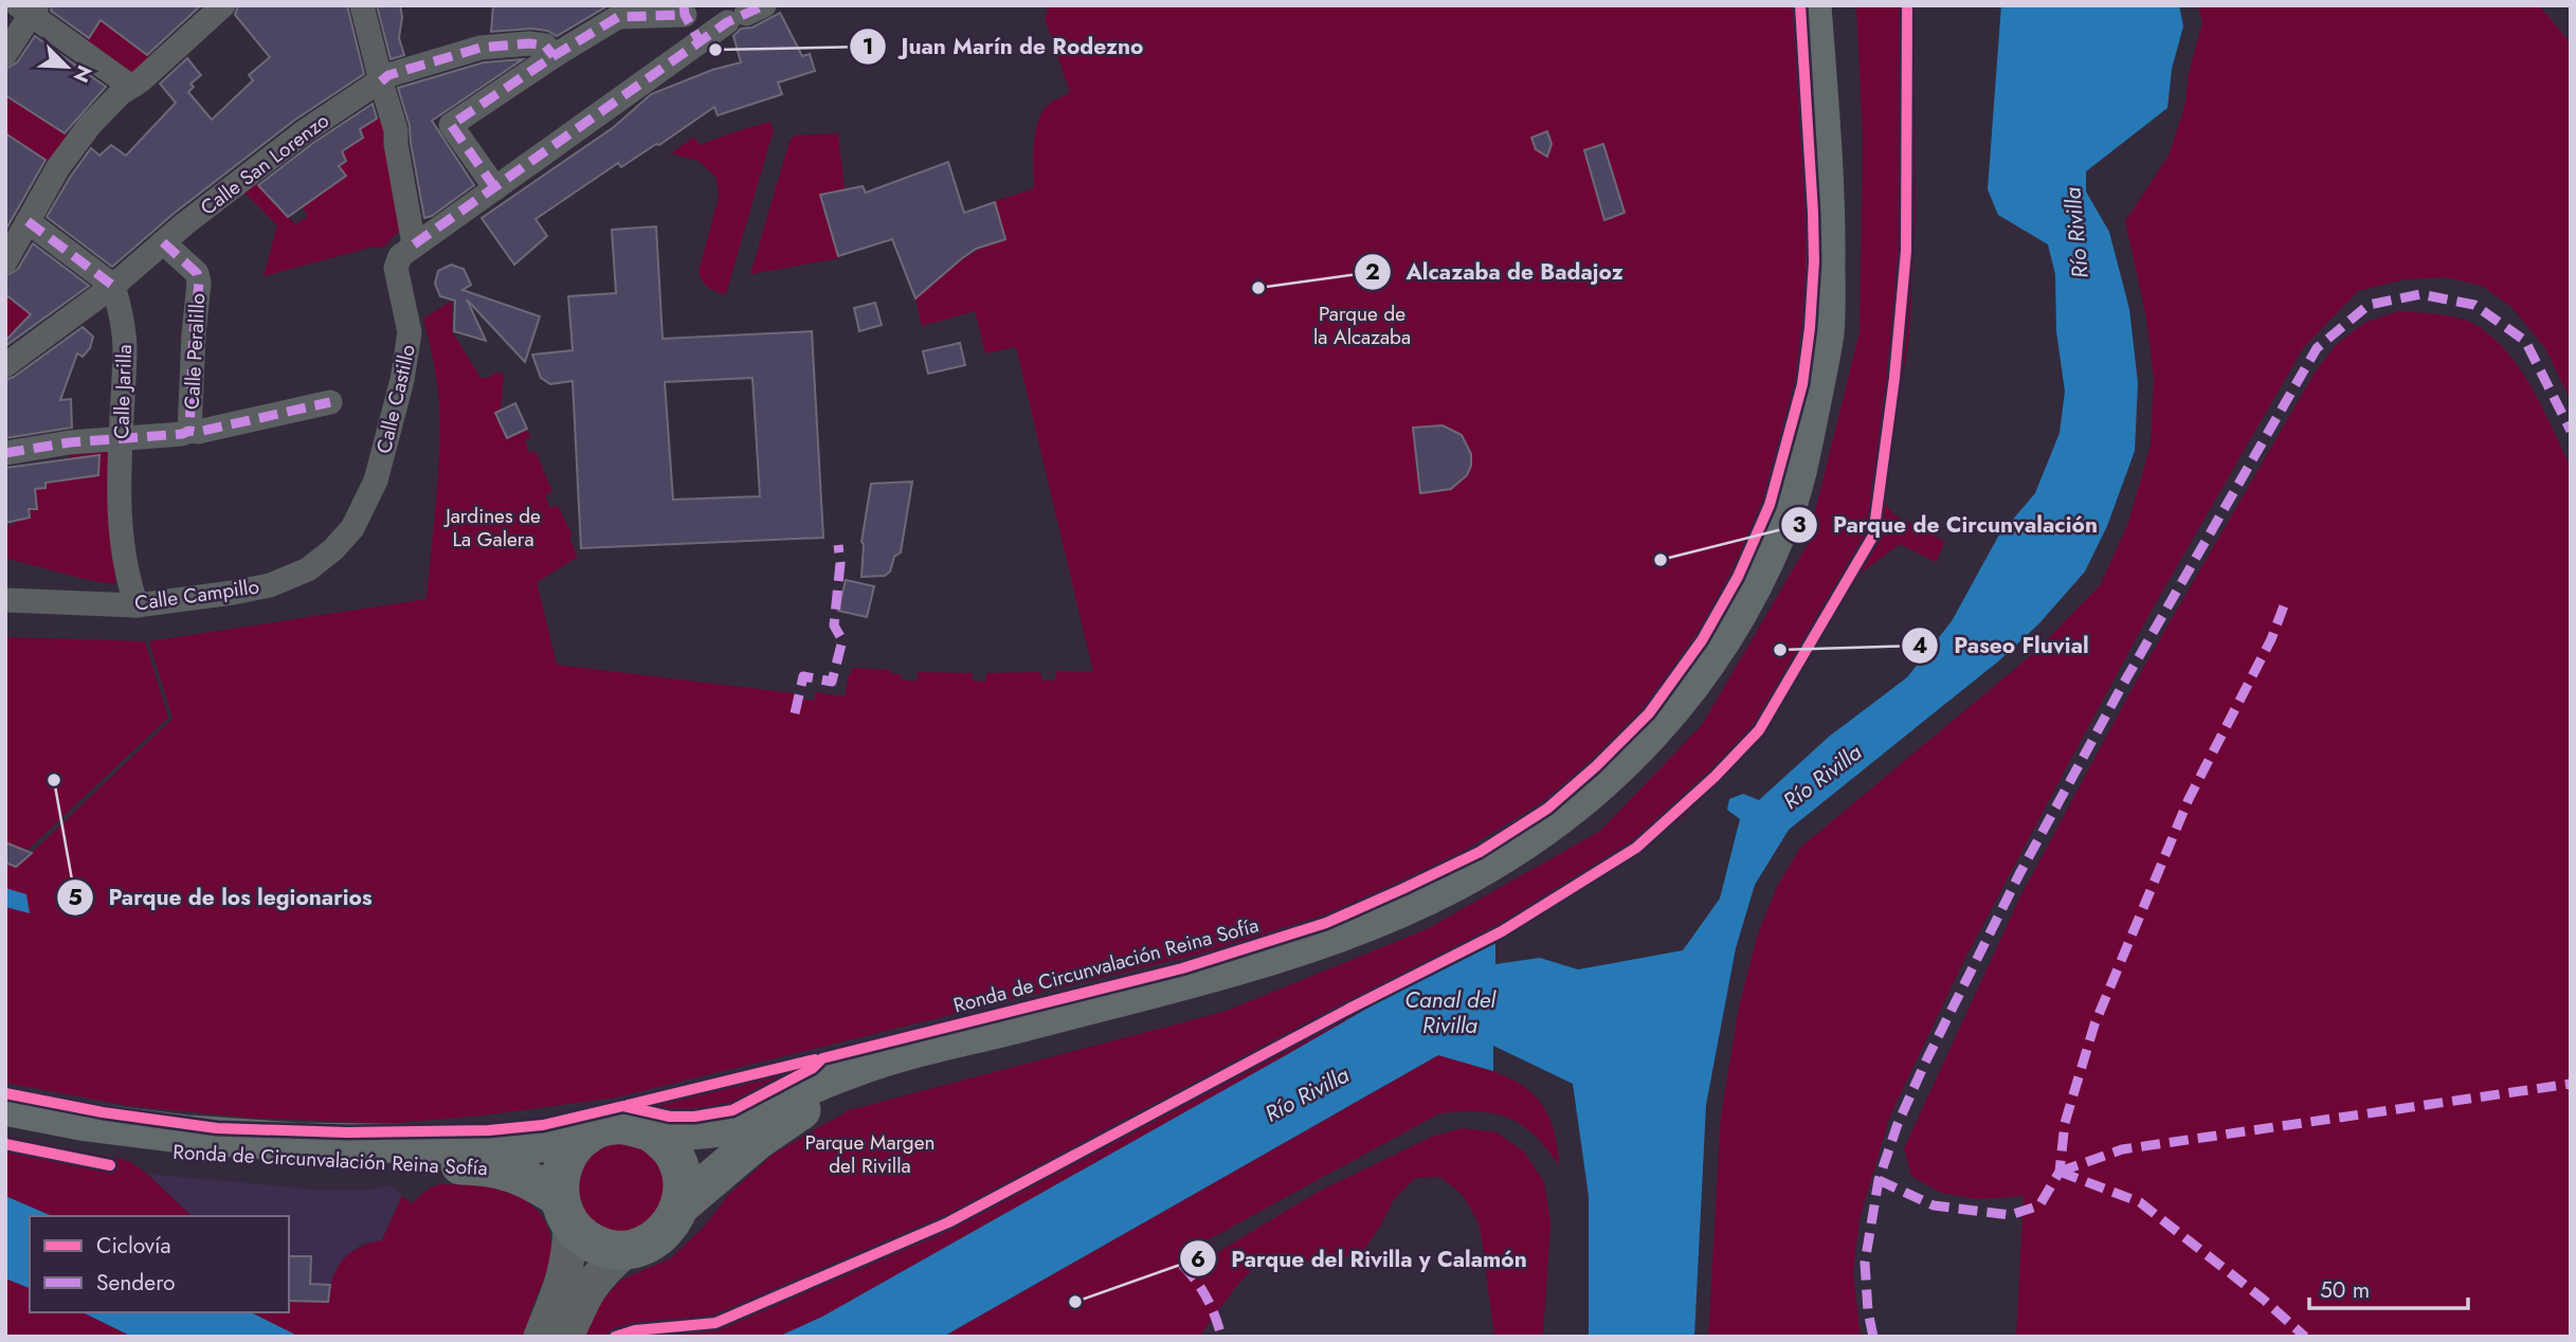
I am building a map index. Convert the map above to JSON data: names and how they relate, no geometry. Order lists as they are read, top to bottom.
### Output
{
  "streets": {
    "main road": ["Ronda de Circunvalación Reina Sofía"],
    "street": [
      "Calle San Lorenzo",
      "Calle Peralillo",
      "Calle Jarilla",
      "Calle Castillo",
      "Calle Campillo"
    ]
  },
  "crossings": [
    ["Calle San Lorenzo", "Calle Peralillo"],
    ["Calle San Lorenzo", "Calle Jarilla"],
    ["Calle Jarilla", "Calle Campillo"],
    ["Calle Castillo", "Calle Campillo"]
  ],
  "water": ["Río Rivilla", "Canal del Rivilla"],
  "parks": ["Parque de la Alcazaba", "Jardines de La Galera", "Parque Margen del Rivilla"],
  "places": [
    "Juan Marín de Rodezno",
    "Alcazaba de Badajoz",
    "Parque de Circunvalación",
    "Paseo Fluvial",
    "Parque de los legionarios",
    "Parque del Rivilla y Calamón"
  ],
  "legend": ["Ciclovía", "Sendero"],
  "scale_bar": "50 m",
  "north": "bottom right"
}
